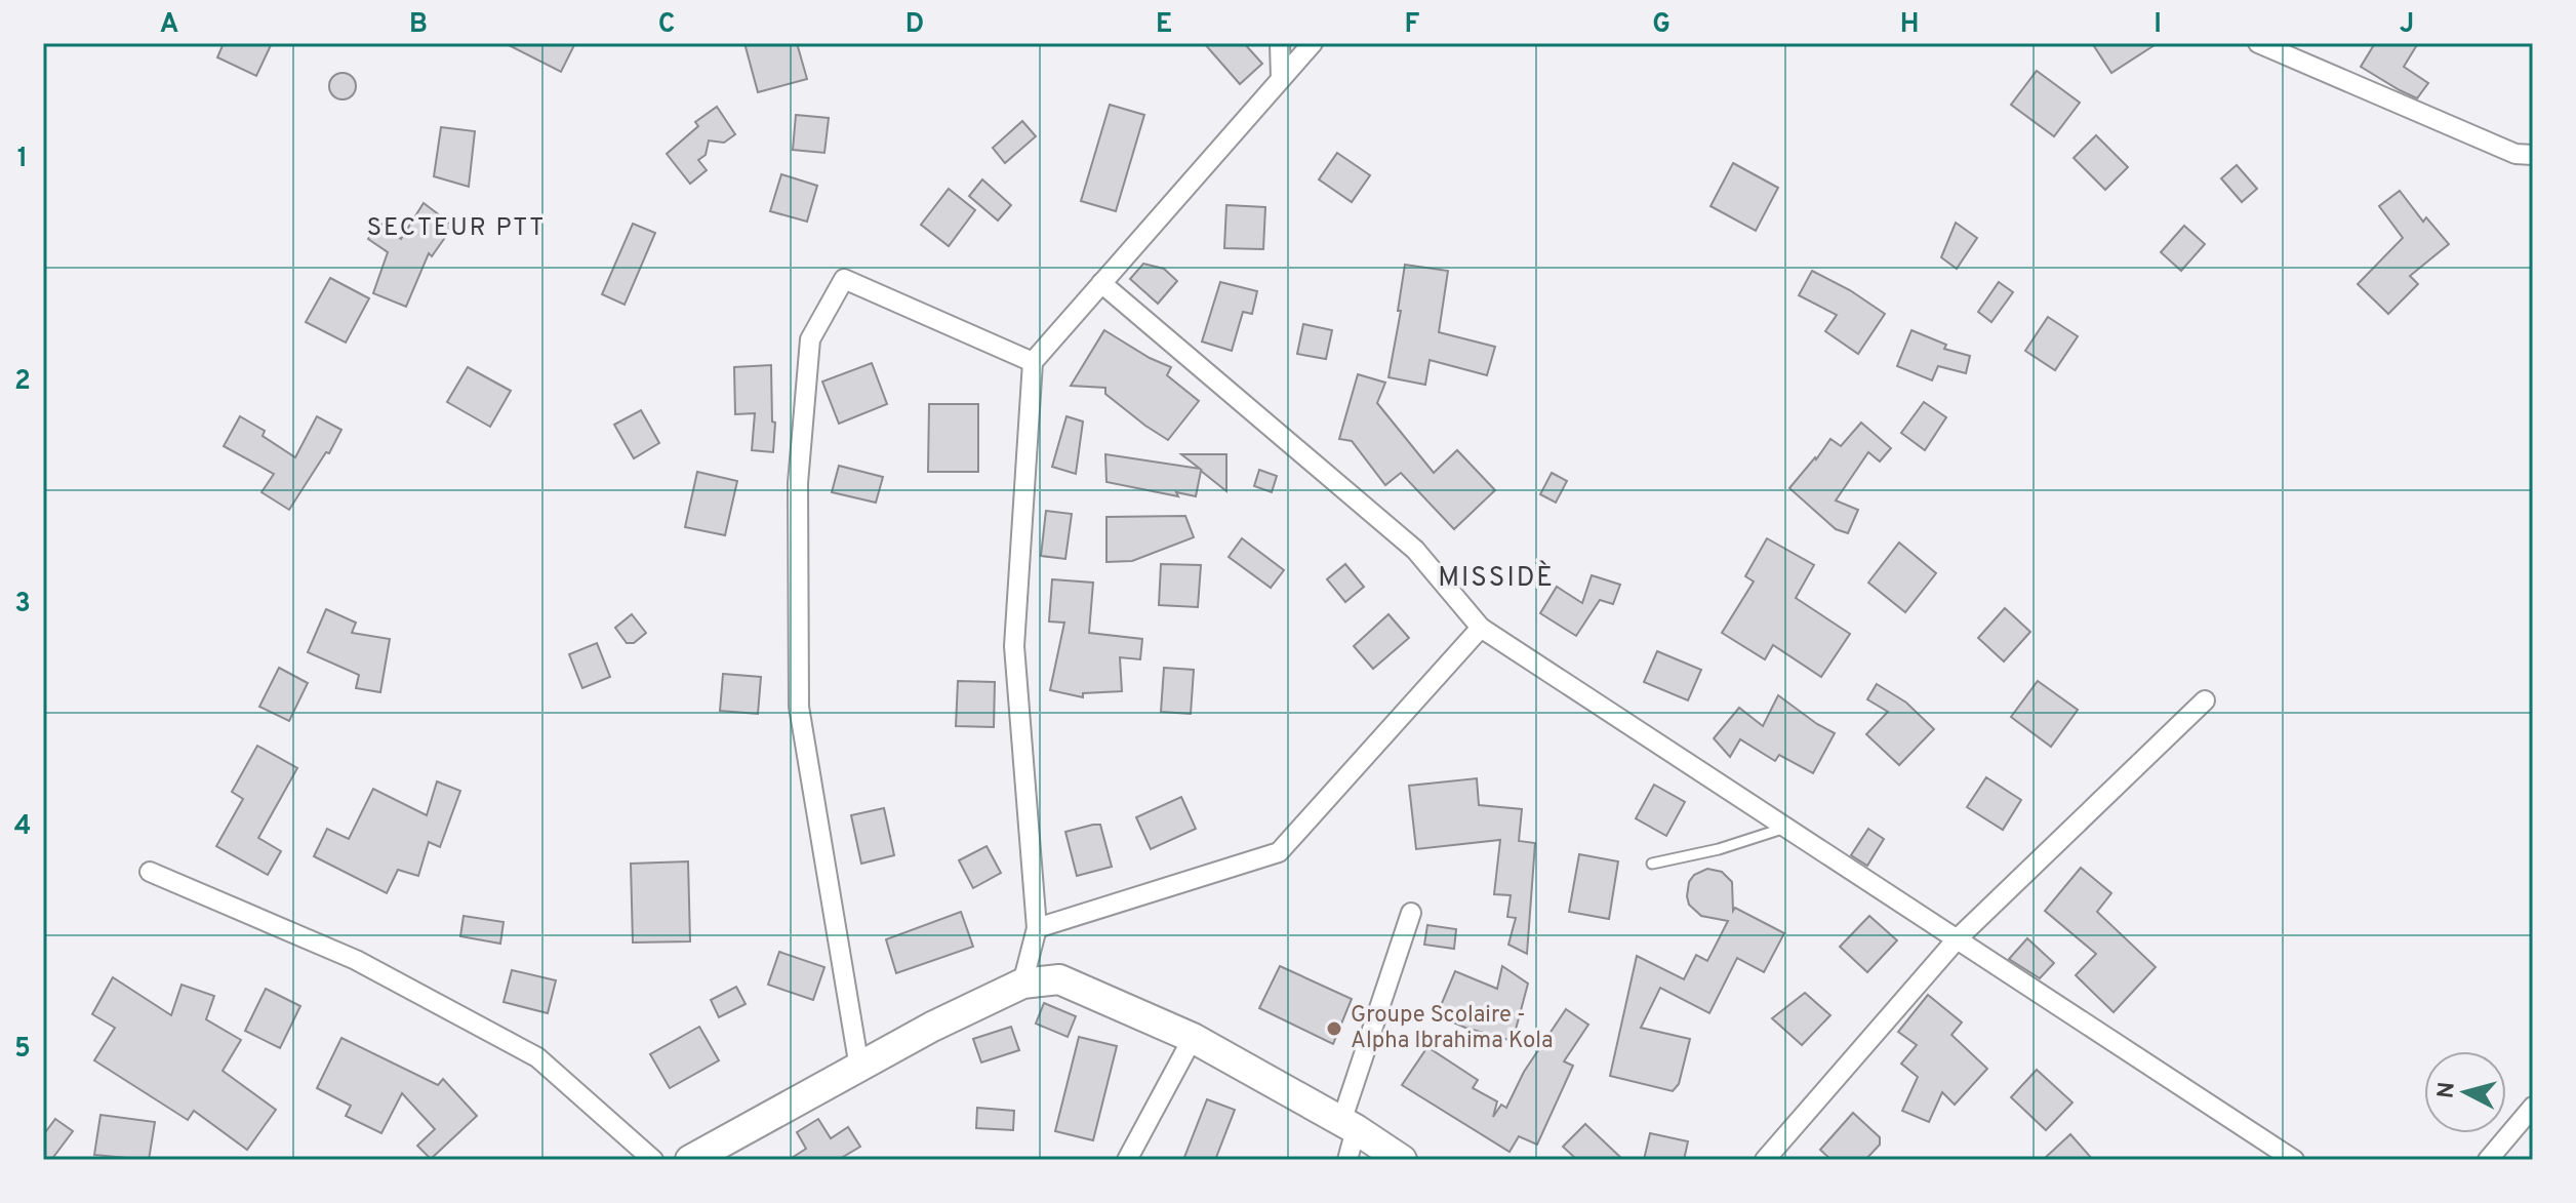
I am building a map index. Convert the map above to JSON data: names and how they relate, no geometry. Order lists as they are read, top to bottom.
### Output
{
  "districts": ["SECTEUR PTT", "MISSIDÈ"],
  "places": ["Groupe Scolaire - Alpha Ibrahima Kola"],
  "north": "left",
  "grid": {
    "columns": [
      "A",
      "B",
      "C",
      "D",
      "E",
      "F",
      "G",
      "H",
      "I",
      "J"
    ],
    "rows": [
      "1",
      "2",
      "3",
      "4",
      "5"
    ]
  }
}
